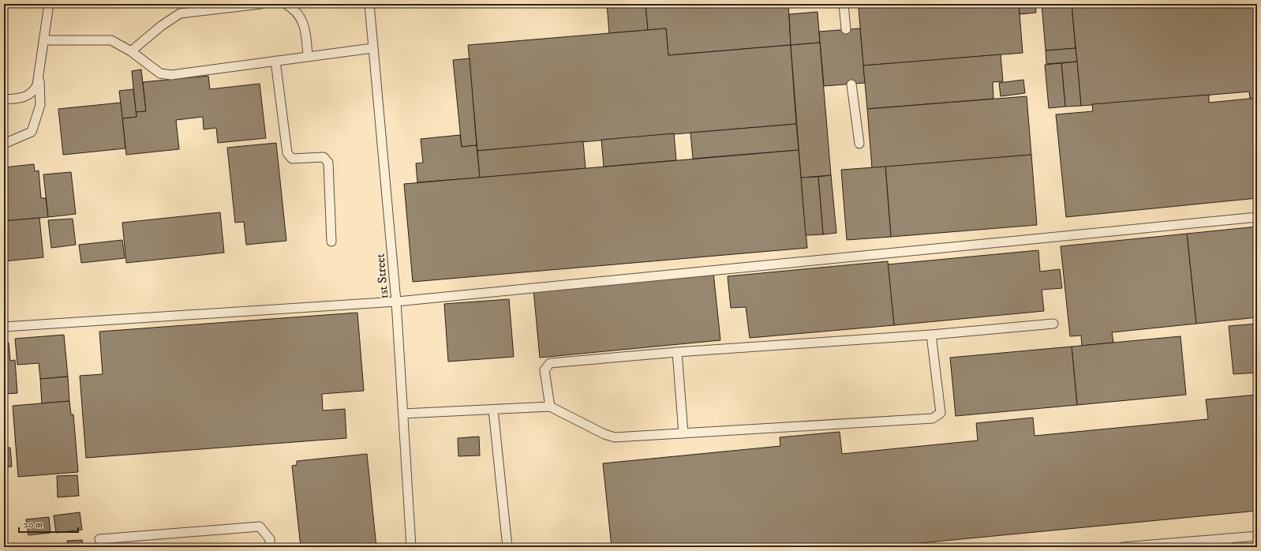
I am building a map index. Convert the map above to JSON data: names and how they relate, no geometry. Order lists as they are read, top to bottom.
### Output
{
  "streets": {
    "lane": ["1st Street"]
  },
  "scale_bar": "20 m"
}
